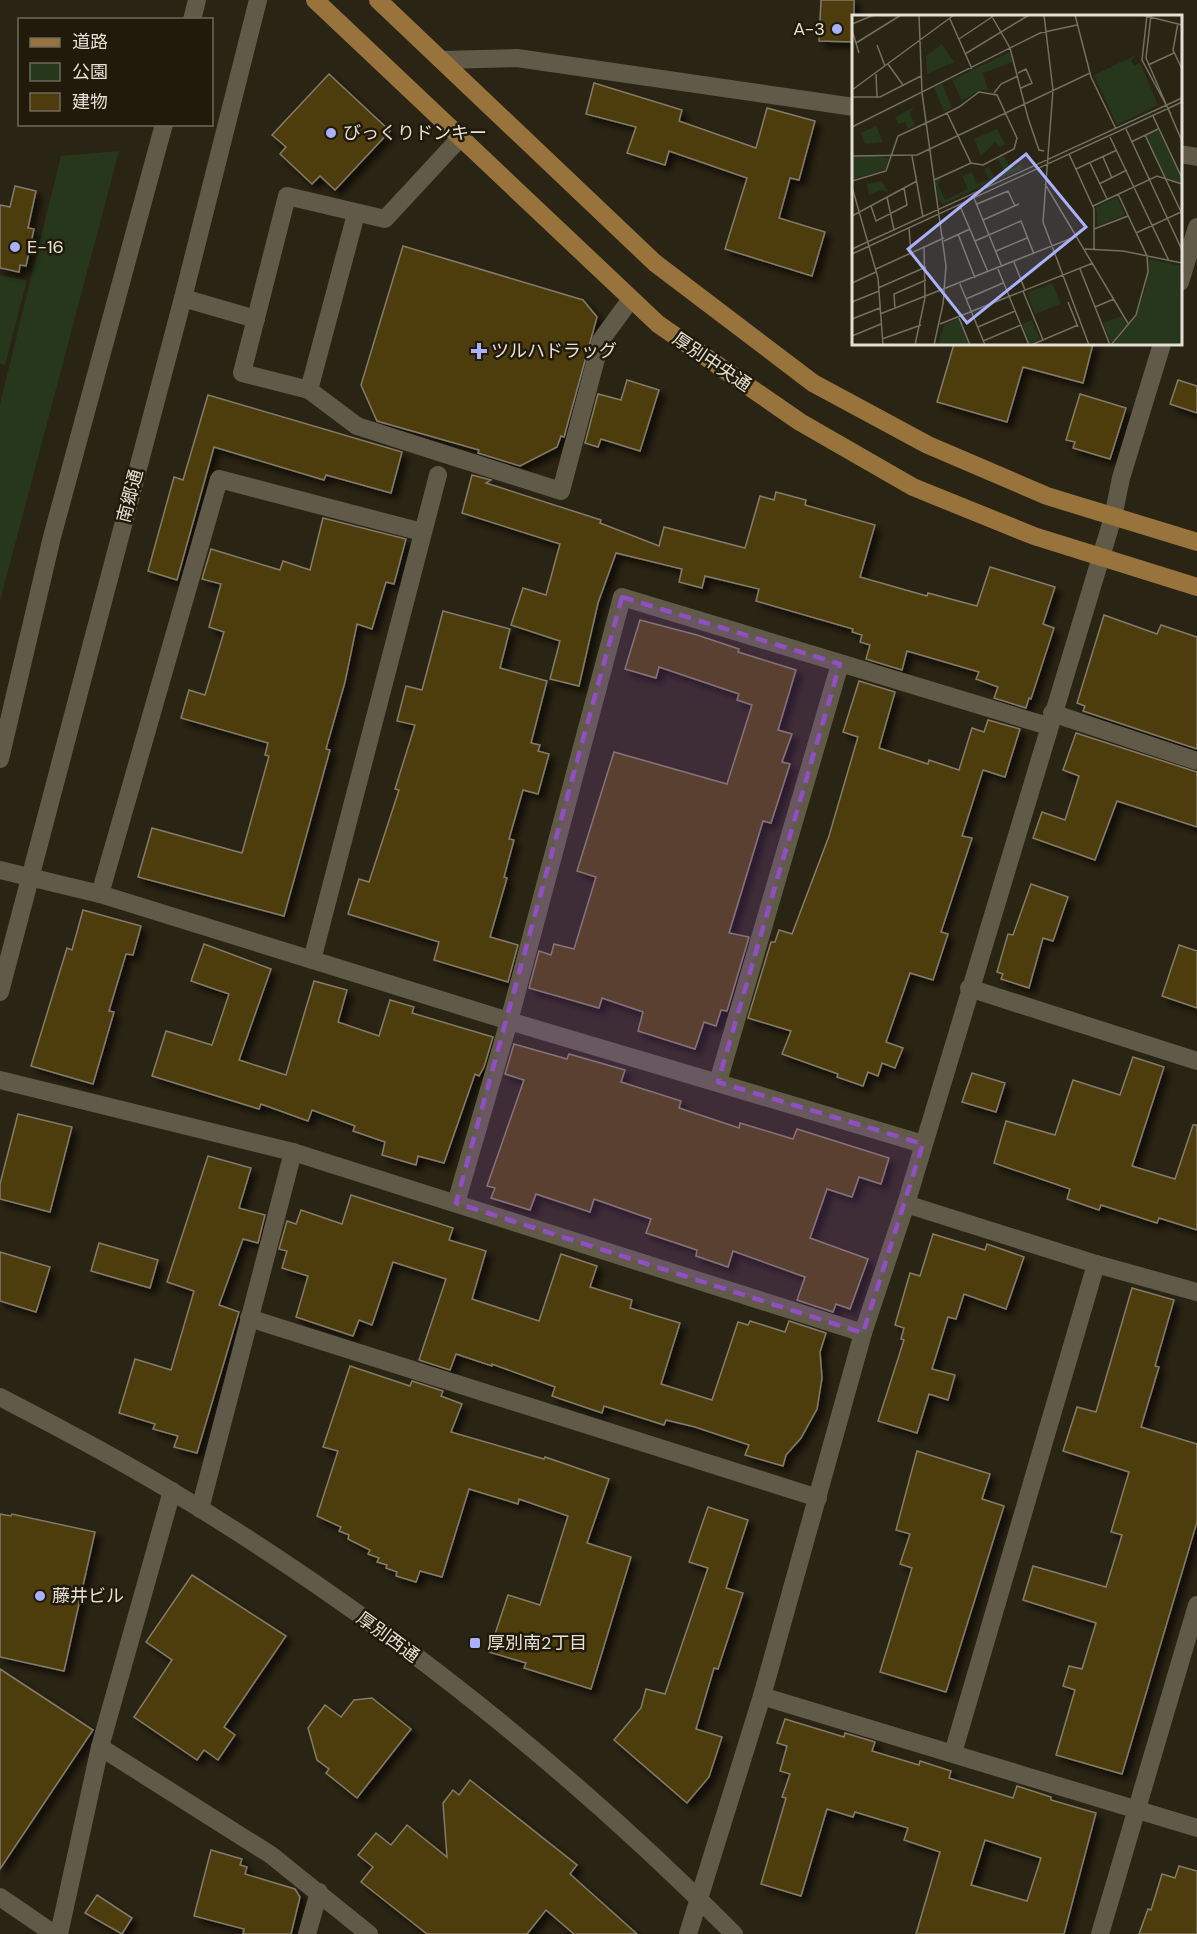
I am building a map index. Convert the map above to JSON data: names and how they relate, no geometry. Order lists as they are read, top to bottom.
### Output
{
  "streets": {
    "main road": ["厚別中央通"],
    "street": ["南郷通", "厚別西通"]
  },
  "places": {
    "other": [
      "A-3",
      "びっくりドンキー",
      "E-16",
      "藤井ビル"
    ],
    "health": ["ツルハドラッグ"],
    "transit": ["厚別南2丁目"]
  },
  "legend": ["道路", "公園", "建物"]
}
